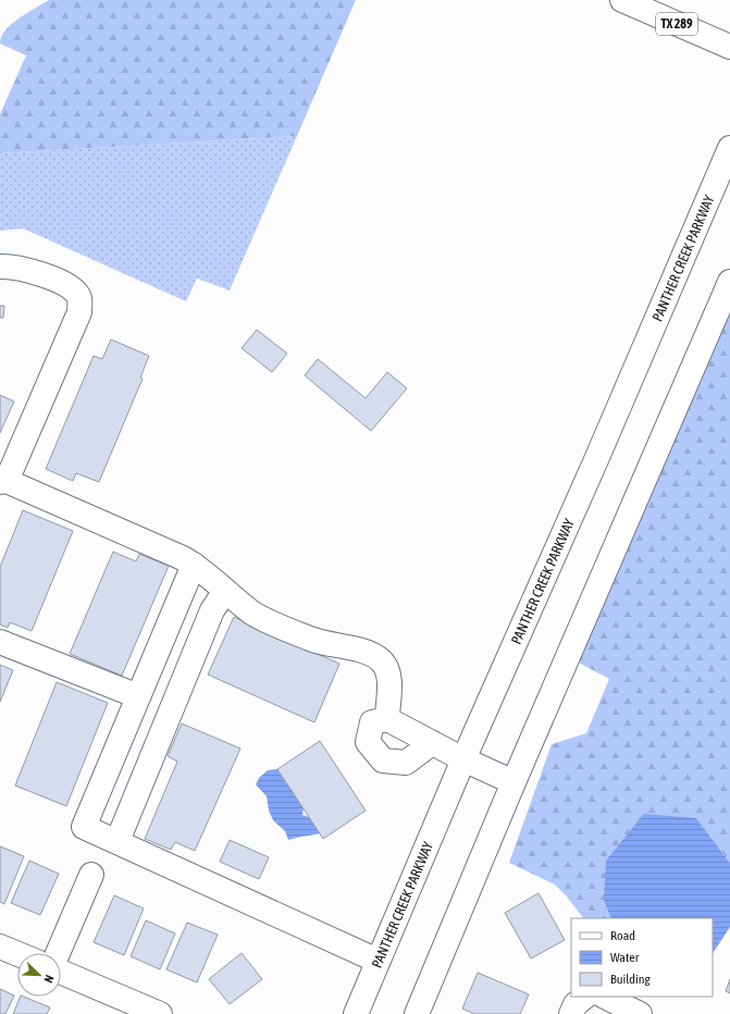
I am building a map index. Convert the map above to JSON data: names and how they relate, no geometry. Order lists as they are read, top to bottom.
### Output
{
  "streets": {
    "street": ["TX 289", "PANTHER CREEK PARKWAY"]
  },
  "legend": ["Road", "Water", "Building"],
  "north": "bottom right"
}
